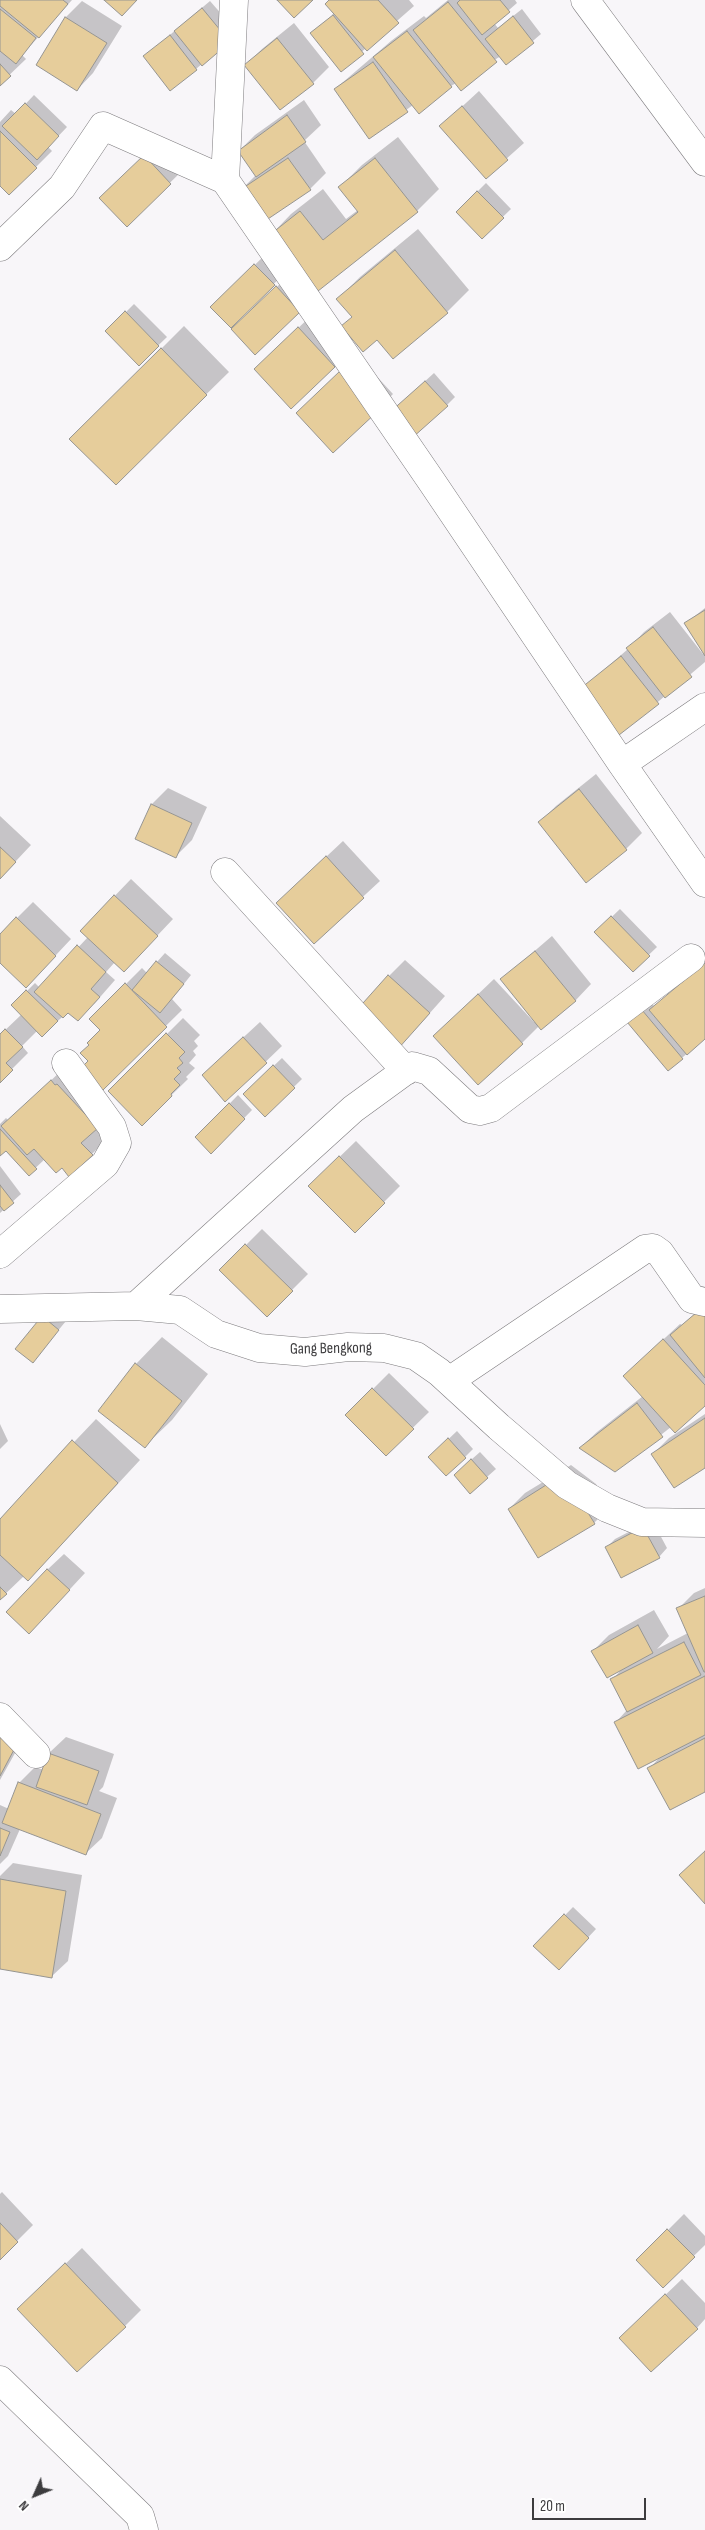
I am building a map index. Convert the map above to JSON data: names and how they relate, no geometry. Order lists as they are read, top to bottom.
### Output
{
  "streets": {
    "street": ["Gang Bengkong"]
  },
  "scale_bar": "20 m",
  "north": "bottom left"
}
